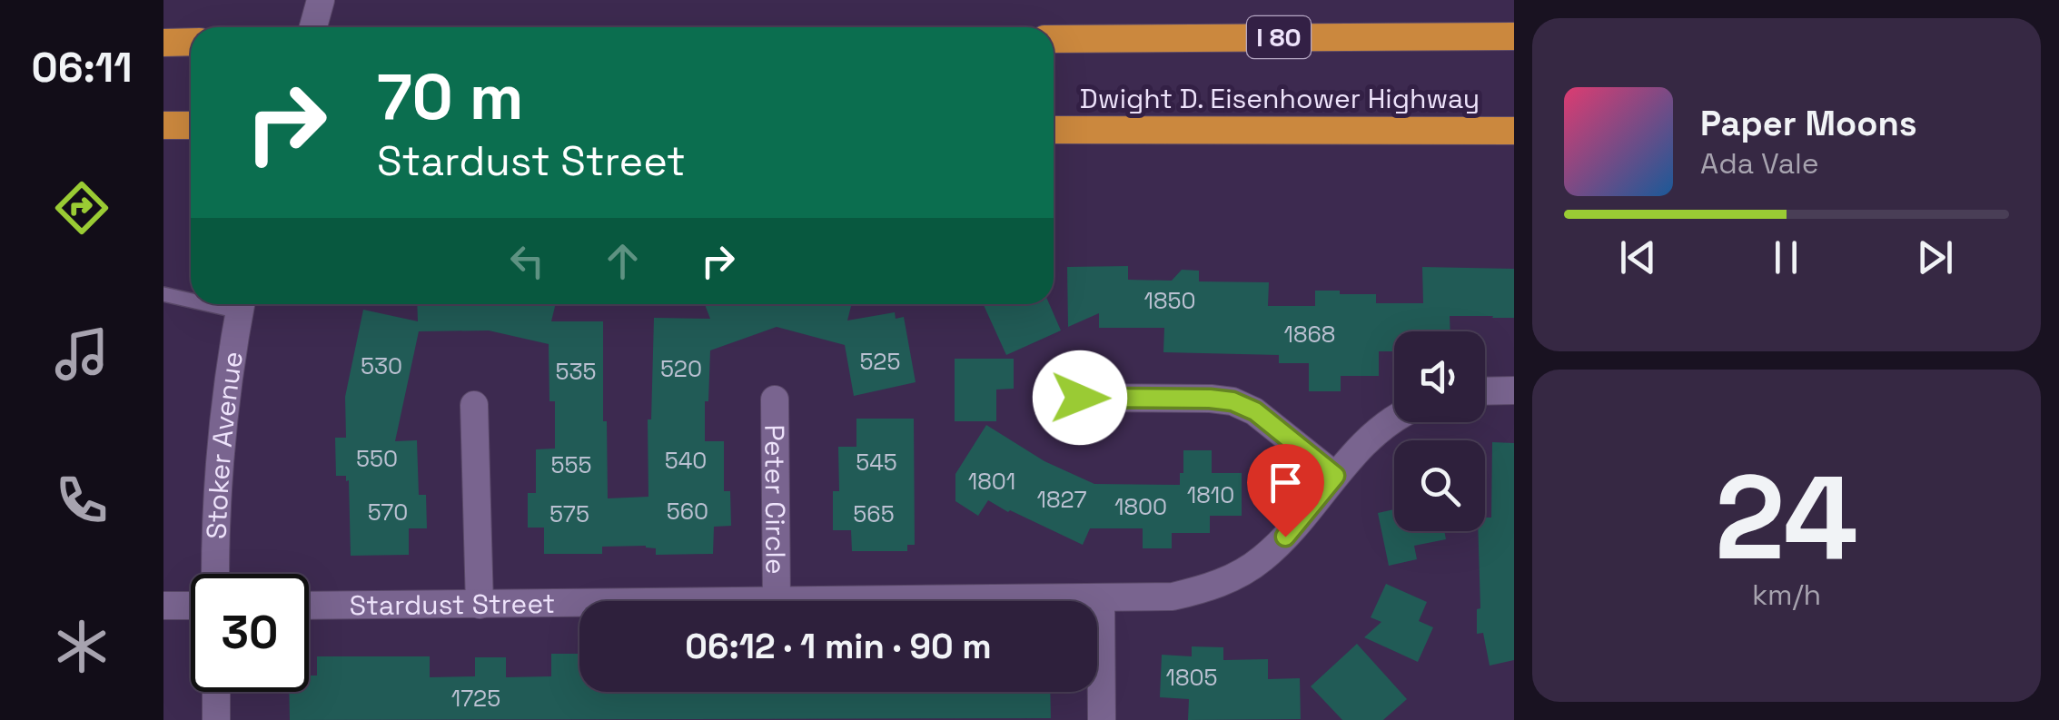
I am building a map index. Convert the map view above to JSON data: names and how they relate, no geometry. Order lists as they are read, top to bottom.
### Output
{
  "streets": {
    "highway": ["I 80", "Dwight D. Eisenhower Highway"],
    "street": ["Stoker Avenue", "Peter Circle", "Stardust Street"]
  },
  "crossings": [
    ["Peter Circle", "Stardust Street"]
  ],
  "house_numbers": [
    "1850",
    "1868",
    "525",
    "530",
    "520",
    "535",
    "550",
    "540",
    "545",
    "555",
    "1801",
    "1810",
    "1827",
    "1800",
    "560",
    "570",
    "575",
    "565",
    "1805",
    "1725"
  ],
  "page": {
    "tabs": "06:11",
    "turn": ["70 m", "Stardust Street"],
    "song": ["Paper Moons", "Ada Vale"],
    "tile": ["24", "km/h"],
    "limit": "30",
    "trip": "06:12 · 1 min · 90 m"
  }
}
